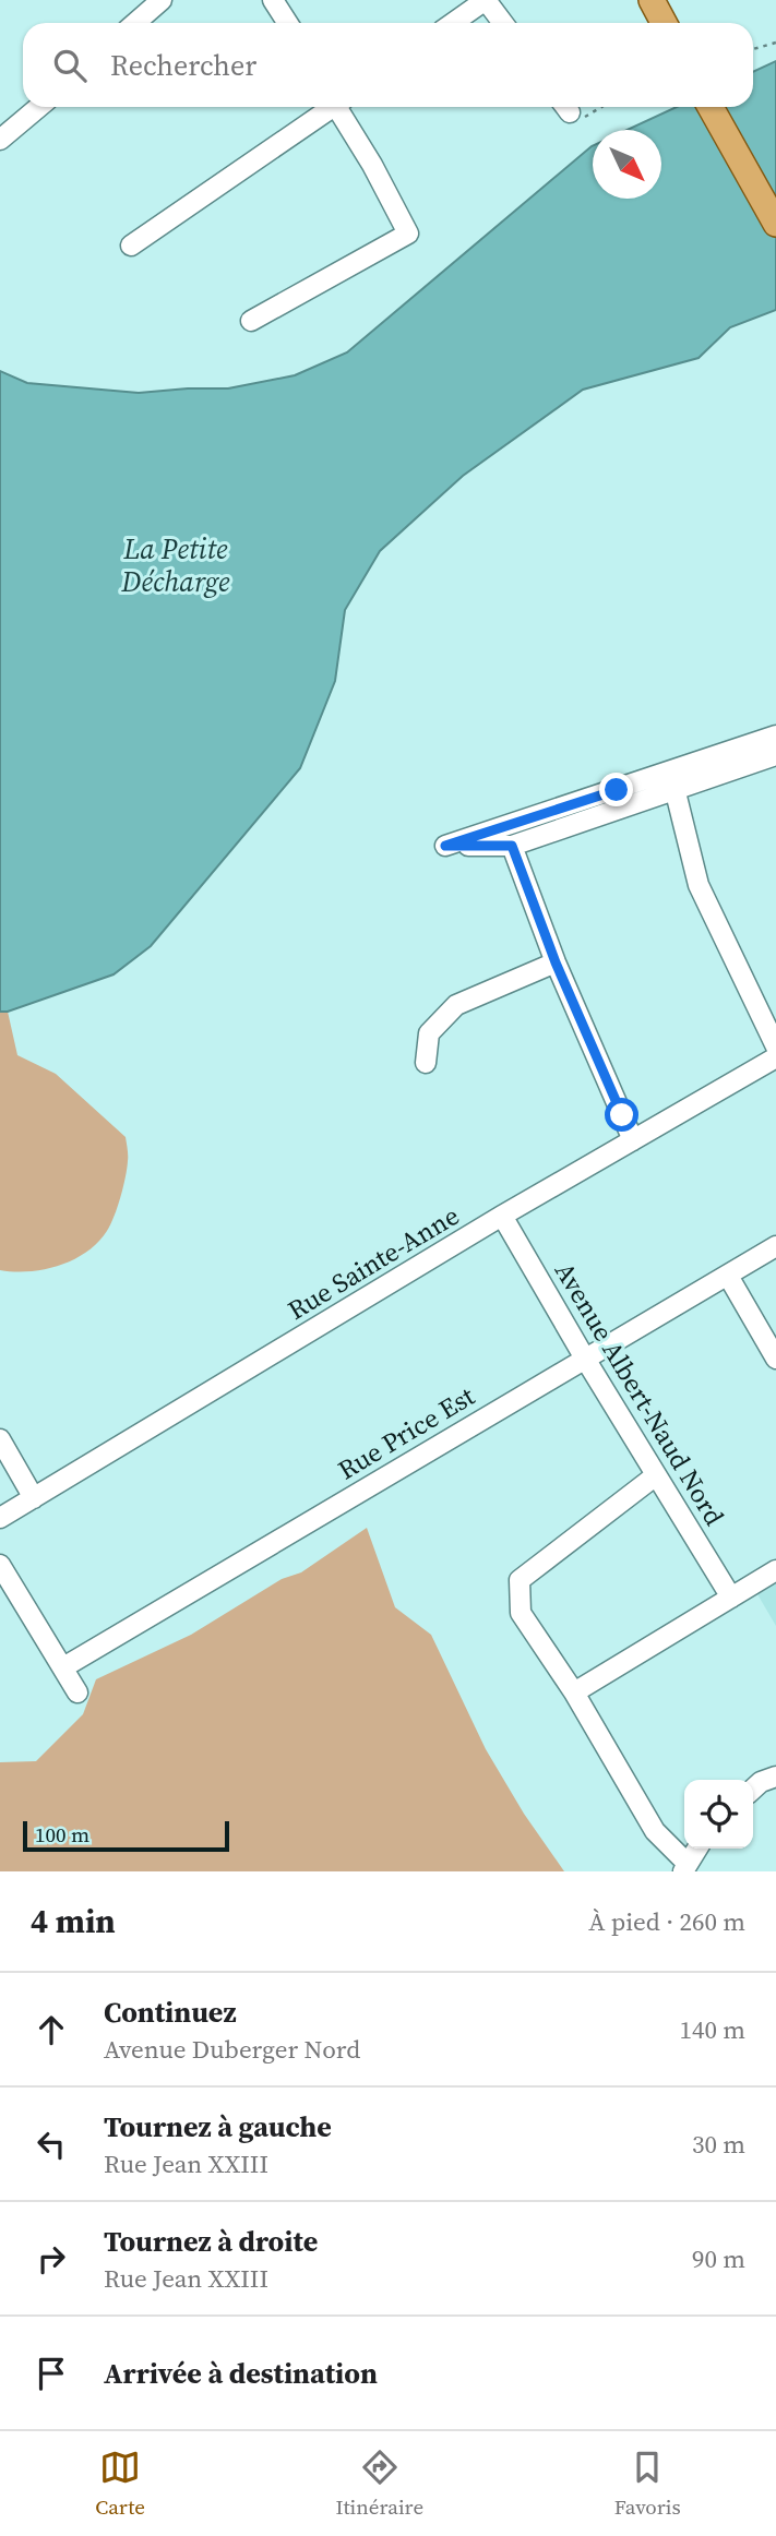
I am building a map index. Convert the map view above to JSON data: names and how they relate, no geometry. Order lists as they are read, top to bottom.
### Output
{
  "streets": {
    "street": ["Rue Sainte-Anne", "Avenue Albert-Naud Nord", "Rue Price Est"]
  },
  "crossings": [
    ["Rue Sainte-Anne", "Avenue Albert-Naud Nord"],
    ["Avenue Albert-Naud Nord", "Rue Price Est"]
  ],
  "water": ["La Petite Décharge"],
  "scale_bar": "100 m",
  "north": "bottom right",
  "page": {
    "search": "Rechercher",
    "scale": "100 m",
    "heading": ["4 min", "À pied · 260 m"],
    "list": [
      ["Continuez", "Avenue Duberger Nord", "140 m"],
      ["Tournez à gauche", "Rue Jean XXIII", "30 m"],
      ["Tournez à droite", "Rue Jean XXIII", "90 m"],
      "Arrivée à destination"
    ],
    "nav": ["Carte", "Itinéraire", "Favoris"]
  }
}
